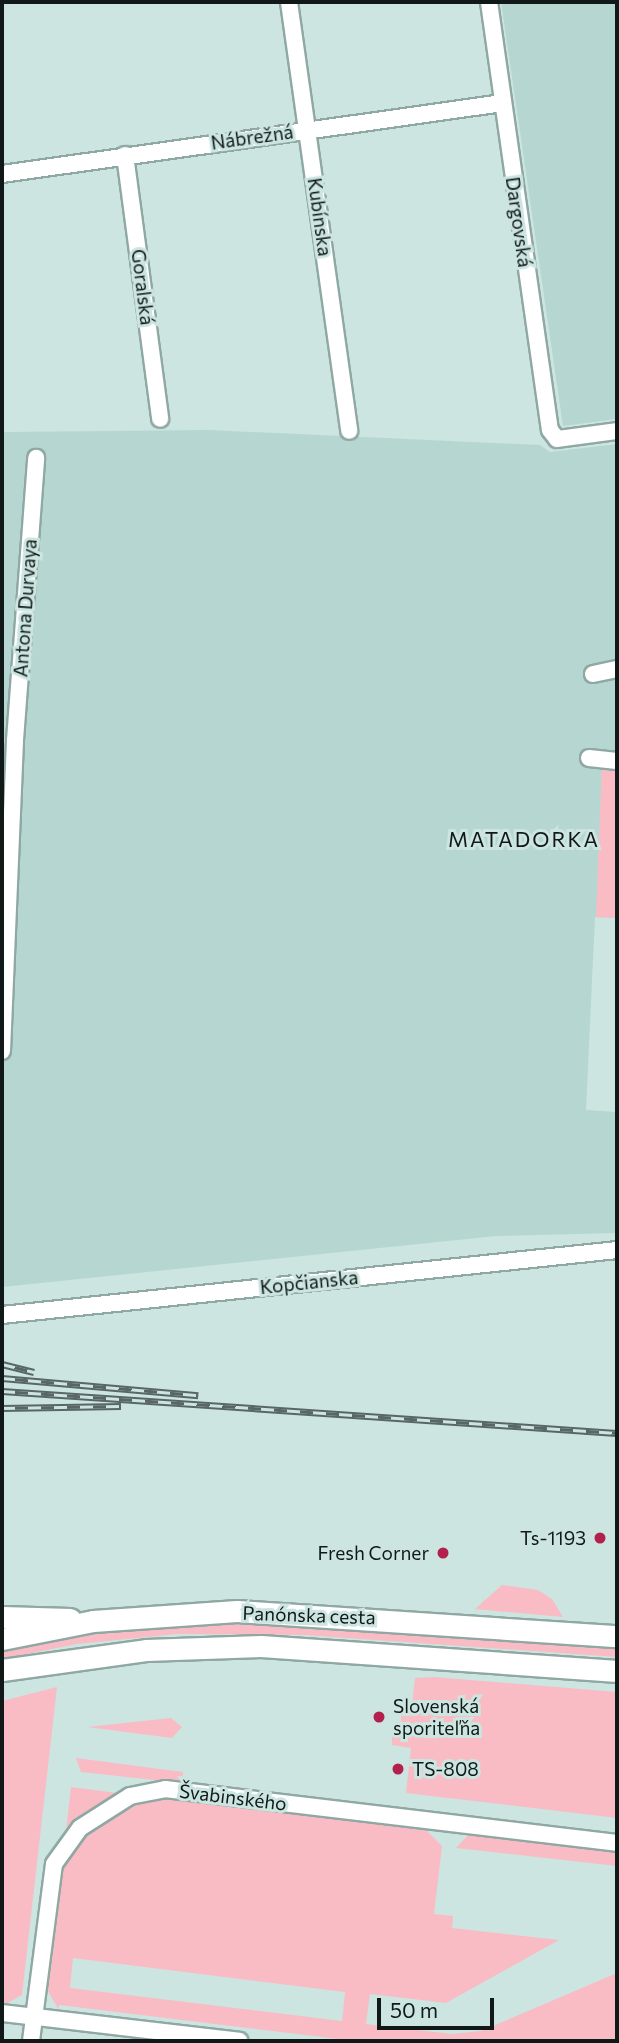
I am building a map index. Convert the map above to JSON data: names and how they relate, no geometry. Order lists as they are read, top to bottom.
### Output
{
  "streets": {
    "main road": ["Panónska cesta"],
    "street": [
      "Nábrežná",
      "Kubínska",
      "Dargovská",
      "Goralská",
      "Antona Durvaya",
      "Kopčianska",
      "Švabinského"
    ]
  },
  "crossings": [
    ["Nábrežná", "Kubínska"],
    ["Nábrežná", "Dargovská"],
    ["Nábrežná", "Goralská"]
  ],
  "districts": ["MATADORKA"],
  "places": [
    "Ts-1193",
    "Fresh Corner",
    "Slovenská sporiteľňa",
    "TS-808"
  ],
  "scale_bar": "50 m"
}
